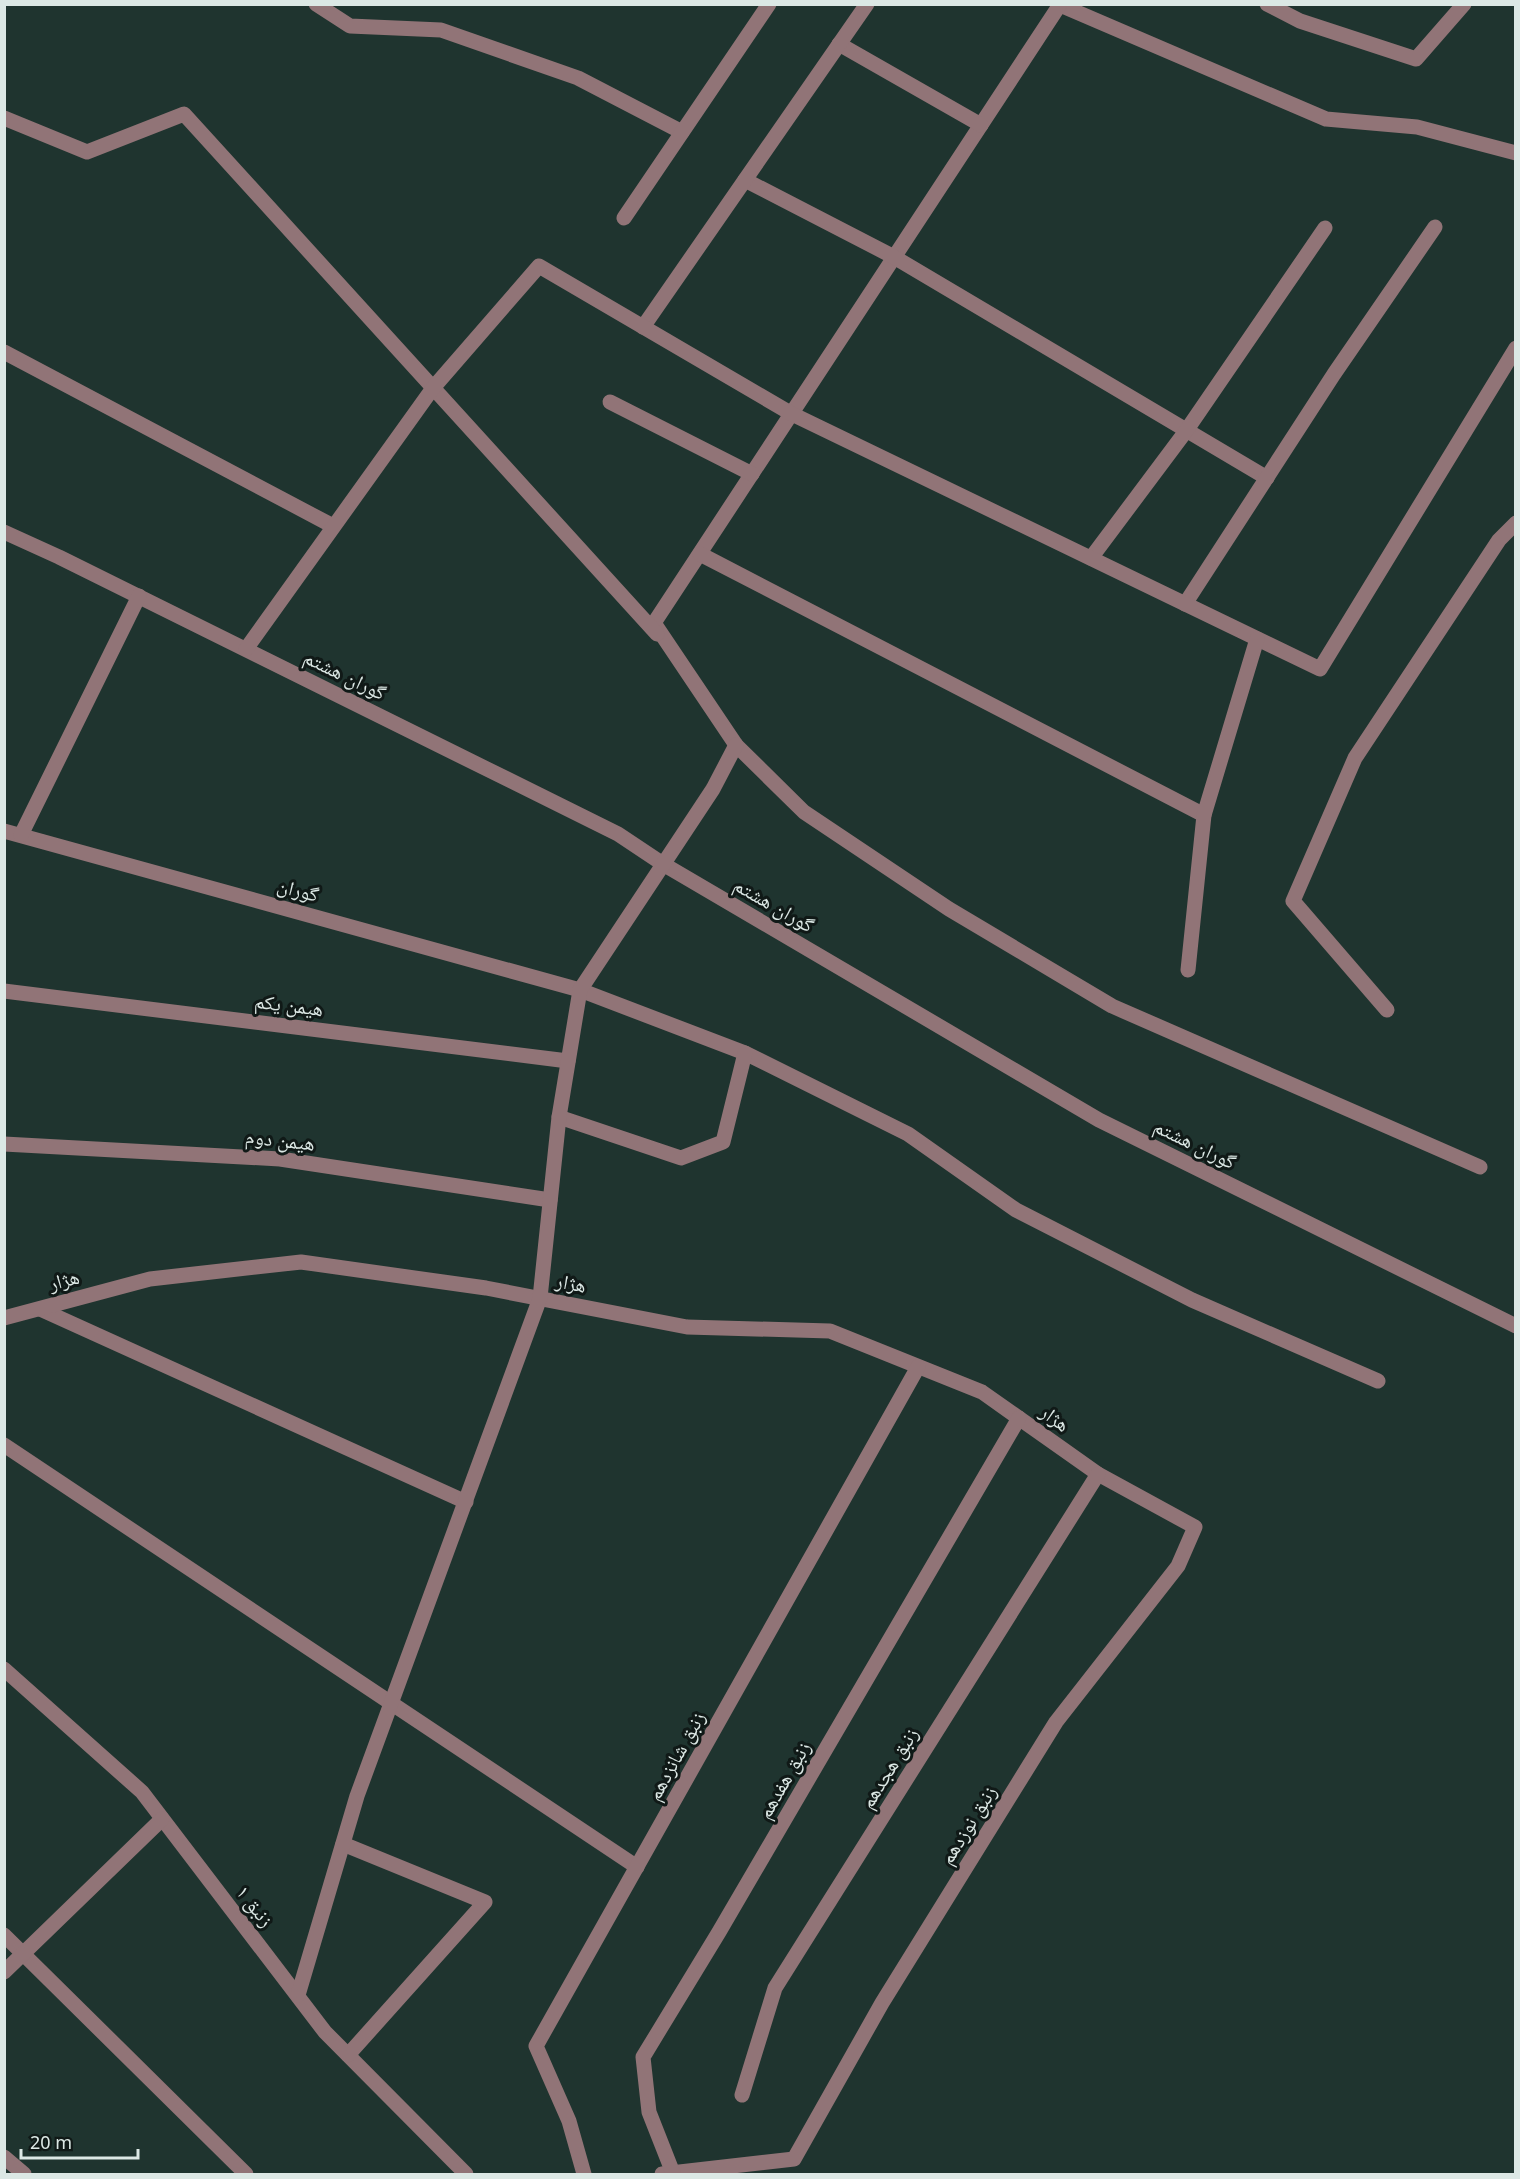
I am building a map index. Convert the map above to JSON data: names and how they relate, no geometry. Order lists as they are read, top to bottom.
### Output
{
  "streets": {
    "street": [
      "گوران هشتم",
      "گوران",
      "هیمن یکم",
      "هیمن دوم",
      "هژار",
      "زنبق شانزدهم",
      "زنبق هجدهم",
      "زنبق هفدهم",
      "زنبق نوزدهم",
      "زنبق ۱"
    ]
  },
  "crossings": [
    ["هژار", "زنبق شانزدهم"],
    ["هژار", "زنبق هجدهم"],
    ["هژار", "زنبق هفدهم"],
    ["هژار", "زنبق نوزدهم"],
    ["زنبق هفدهم", "زنبق نوزدهم"]
  ],
  "scale_bar": "20 m"
}
